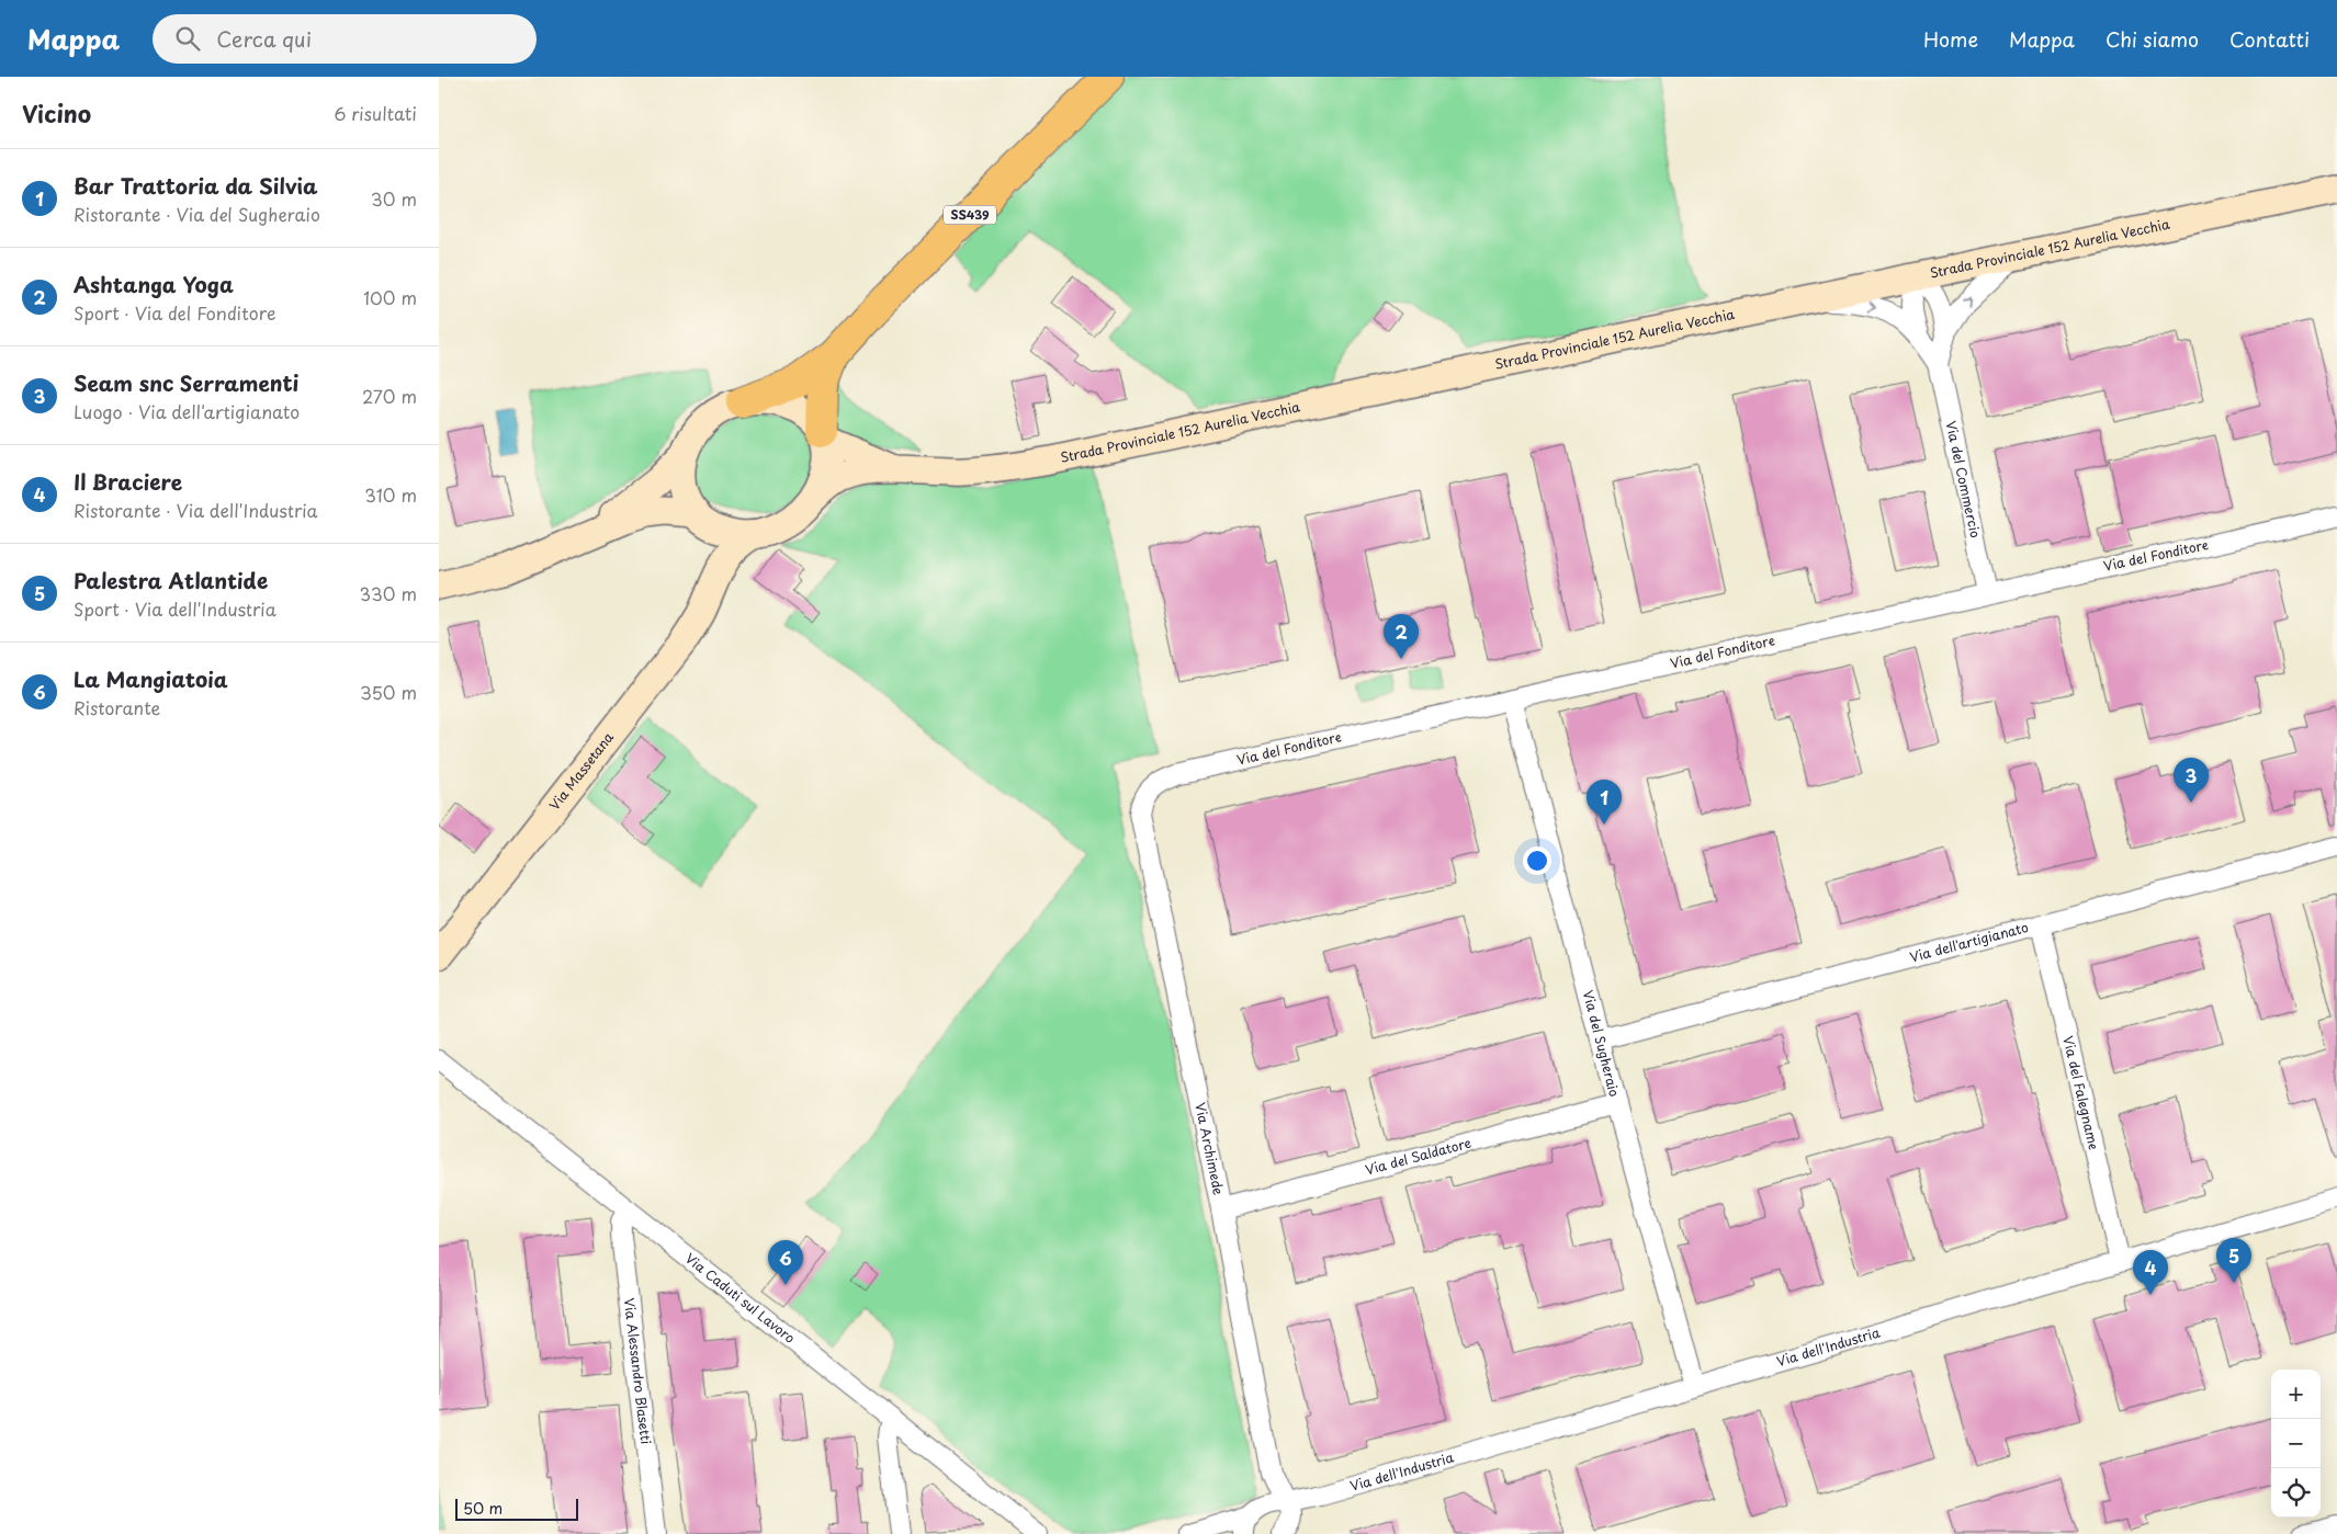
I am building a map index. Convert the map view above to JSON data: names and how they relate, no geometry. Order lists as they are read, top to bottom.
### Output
{
  "streets": {
    "main road": ["SS439", "Strada Provinciale 152 Aurelia Vecchia", "Via Massetana"],
    "street": [
      "Via del Commercio",
      "Via del Fonditore",
      "Via dell'artigianato",
      "Via del Sugheraio",
      "Via del Falegname",
      "Via Archimede",
      "Via del Saldatore",
      "Via Caduti sul Lavoro",
      "Via dell'Industria",
      "Via Alessandro Blasetti"
    ]
  },
  "crossings": [
    ["SS439", "Strada Provinciale 152 Aurelia Vecchia"],
    ["SS439", "Via Massetana"],
    ["Strada Provinciale 152 Aurelia Vecchia", "Via del Commercio"],
    ["Strada Provinciale 152 Aurelia Vecchia", "Via Massetana"],
    ["Via del Commercio", "Via del Fonditore"],
    ["Via del Fonditore", "Via del Sugheraio"],
    ["Via del Fonditore", "Via Archimede"],
    ["Via dell'artigianato", "Via del Sugheraio"],
    ["Via dell'artigianato", "Via del Falegname"],
    ["Via del Sugheraio", "Via del Saldatore"],
    ["Via del Sugheraio", "Via dell'Industria"],
    ["Via del Falegname", "Via dell'Industria"],
    ["Via Archimede", "Via del Saldatore"],
    ["Via Archimede", "Via dell'Industria"],
    ["Via Caduti sul Lavoro", "Via Alessandro Blasetti"]
  ],
  "scale_bar": "50 m",
  "page": {
    "header": "Mappa",
    "search": "Cerca qui",
    "nav": [
      "Home",
      "Mappa",
      "Chi siamo",
      "Contatti"
    ],
    "heading": ["Vicino", "6 risultati"],
    "list": [
      {
        "mark": "1",
        "name": "Bar Trattoria da Silvia",
        "note": "Ristorante · Via del Sugheraio",
        "value": "30 m"
      },
      {
        "mark": "2",
        "name": "Ashtanga Yoga",
        "note": "Sport · Via del Fonditore",
        "value": "100 m"
      },
      {
        "mark": "3",
        "name": "Seam snc Serramenti",
        "note": "Luogo · Via dell'artigianato",
        "value": "270 m"
      },
      {
        "mark": "4",
        "name": "Il Braciere",
        "note": "Ristorante · Via dell'Industria",
        "value": "310 m"
      },
      {
        "mark": "5",
        "name": "Palestra Atlantide",
        "note": "Sport · Via dell'Industria",
        "value": "330 m"
      },
      {
        "mark": "6",
        "name": "La Mangiatoia",
        "note": "Ristorante",
        "value": "350 m"
      }
    ],
    "pins": [
      "2",
      "3",
      "1",
      "5",
      "6",
      "4"
    ],
    "map_buttons": ["+", "−"],
    "scale": "50 m"
  }
}
